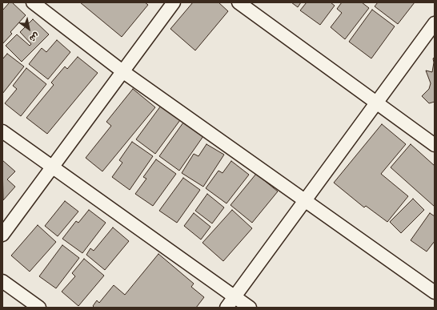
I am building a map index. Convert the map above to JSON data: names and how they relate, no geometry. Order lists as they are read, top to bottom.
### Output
{
  "north": "bottom right"
}
